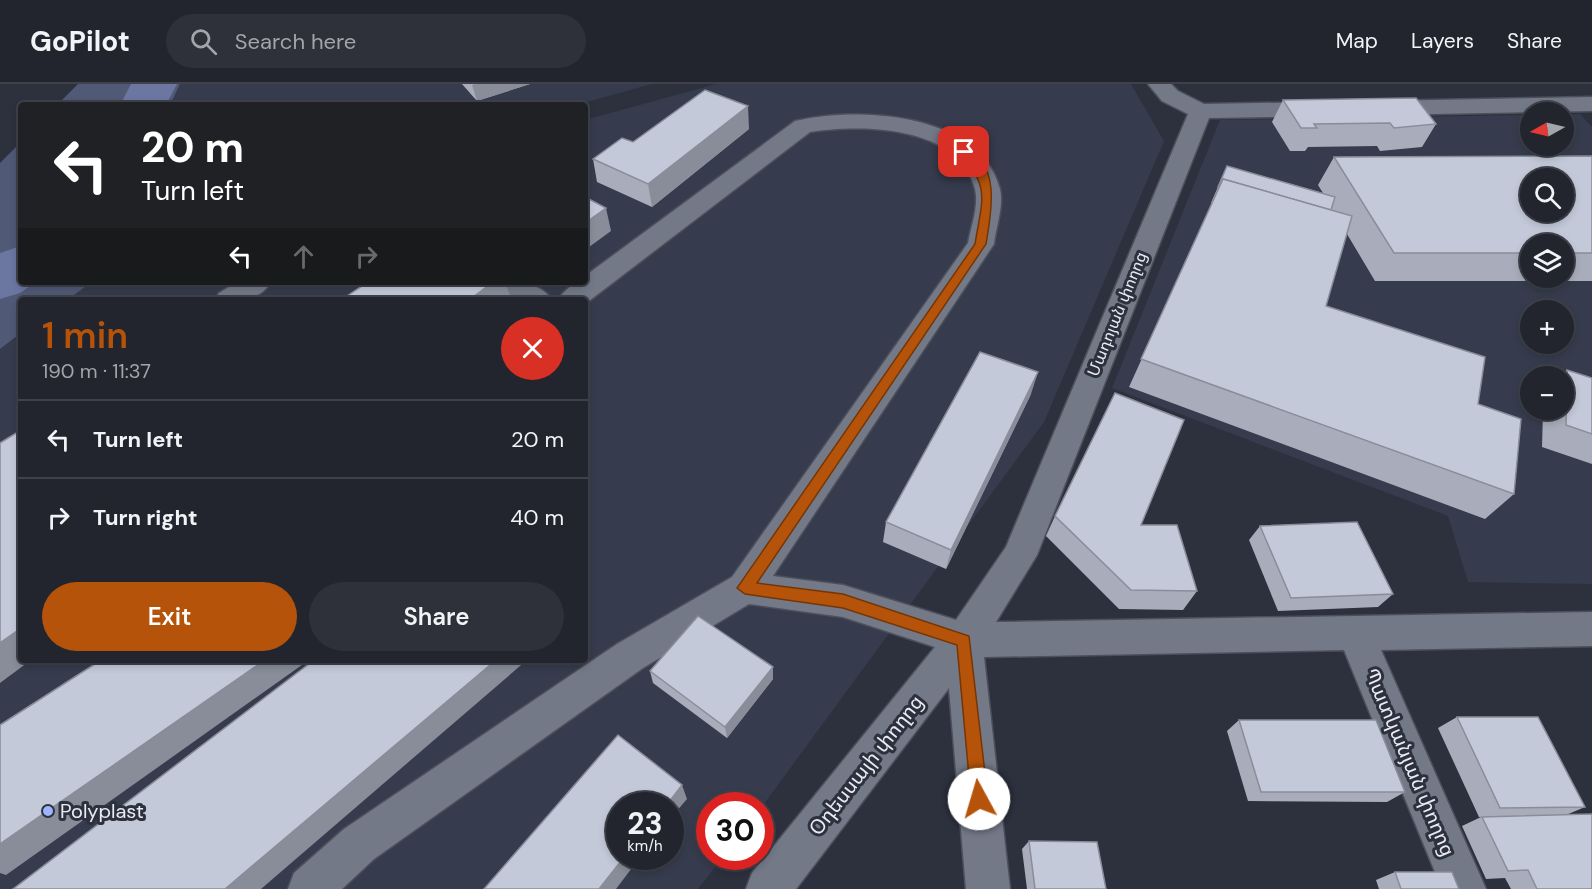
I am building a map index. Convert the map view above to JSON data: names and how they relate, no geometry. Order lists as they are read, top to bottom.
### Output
{
  "streets": {
    "street": ["Մադոյան փողոց", "Պատկանյան փողոց", "Օդեսսայի փողոց"]
  },
  "crossings": [
    ["Մադոյան փողոց", "Օդեսսայի փողոց"]
  ],
  "places": ["Polyplast"],
  "north": "left",
  "page": {
    "header": "GoPilot",
    "search": "Search here",
    "nav": ["Map", "Layers", "Share"],
    "map_buttons": ["+", "−"],
    "turn": ["20 m", "Turn left"],
    "heading": ["1 min", "190 m · 11:37"],
    "list": [
      {
        "name": "Turn left",
        "value": "20 m"
      },
      {
        "name": "Turn right",
        "value": "40 m"
      }
    ],
    "buttons": ["Exit", "Share"],
    "speed": "23 km/h",
    "limit": "30"
  }
}
